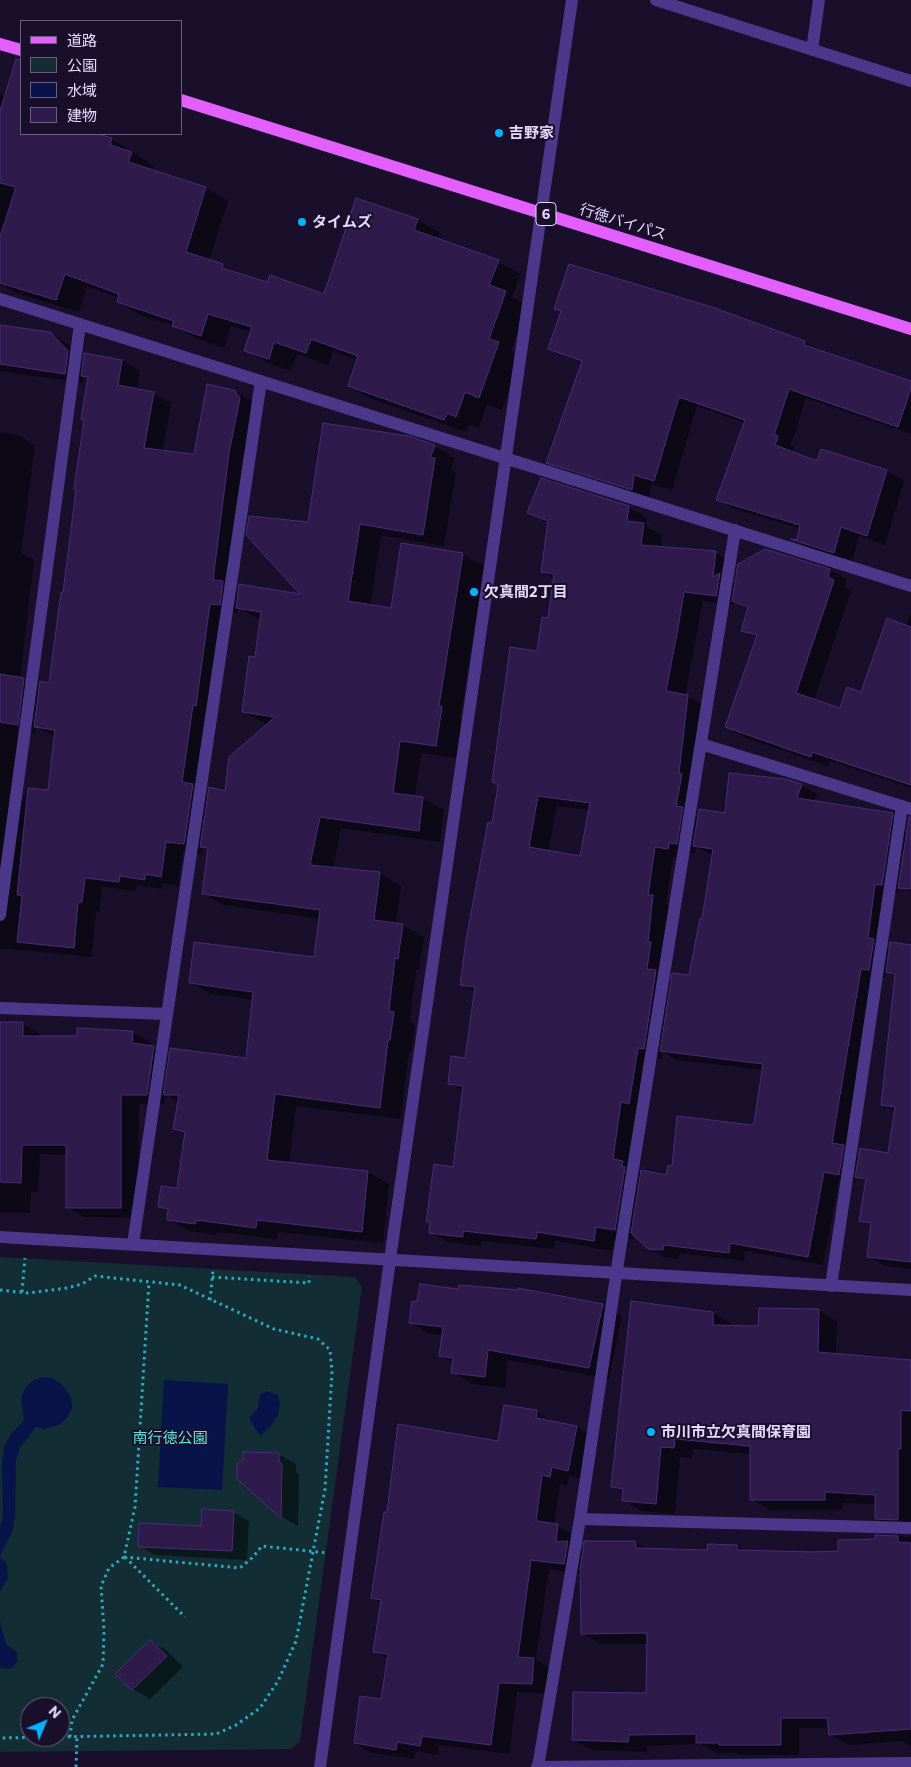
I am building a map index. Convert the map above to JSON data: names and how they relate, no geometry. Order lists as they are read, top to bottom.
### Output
{
  "streets": {
    "main road": ["6", "行徳バイパス"]
  },
  "parks": ["南行徳公園"],
  "places": [
    "吉野家",
    "タイムズ",
    "欠真間2丁目",
    "市川市立欠真間保育園"
  ],
  "legend": [
    "道路",
    "公園",
    "水域",
    "建物"
  ],
  "north": "top right"
}
